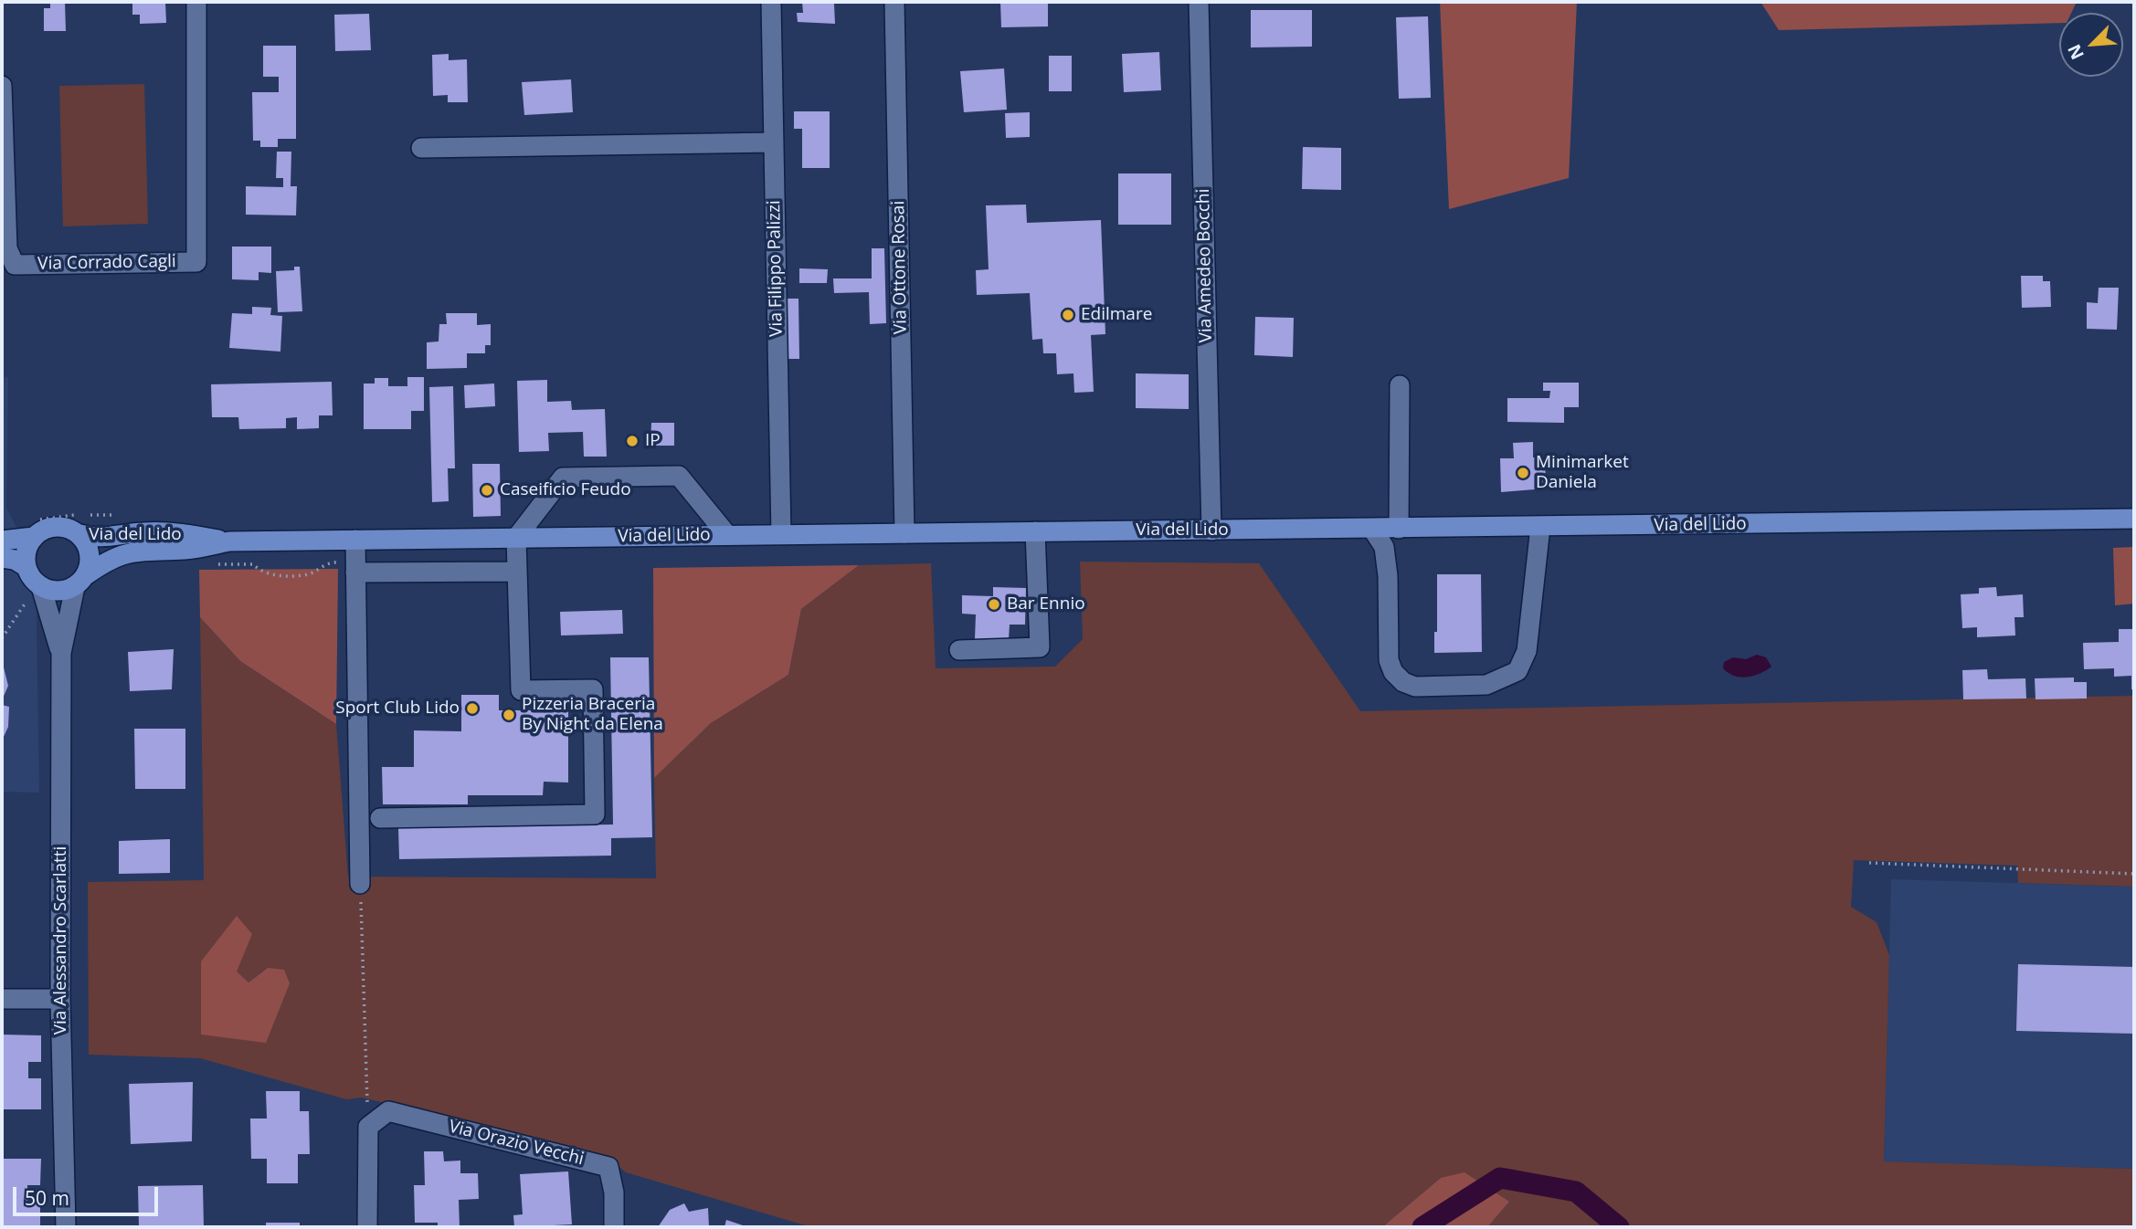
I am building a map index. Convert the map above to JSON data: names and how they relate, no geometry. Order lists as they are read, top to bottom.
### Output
{
  "streets": {
    "main road": ["Via del Lido"],
    "street": [
      "Via Corrado Cagli",
      "Via Amedeo Bocchi",
      "Via Ottone Rosai",
      "Via Filippo Palizzi",
      "Via Alessandro Scarlatti",
      "Via Orazio Vecchi"
    ]
  },
  "crossings": [
    ["Via Amedeo Bocchi", "Via del Lido"],
    ["Via Ottone Rosai", "Via del Lido"],
    ["Via Filippo Palizzi", "Via del Lido"],
    ["Via del Lido", "Via Alessandro Scarlatti"]
  ],
  "places": [
    "Edilmare",
    "IP",
    "Minimarket Daniela",
    "Caseificio Feudo",
    "Bar Ennio",
    "Sport Club Lido",
    "Pizzeria Braceria By Night da Elena"
  ],
  "scale_bar": "50 m",
  "north": "bottom left"
}
